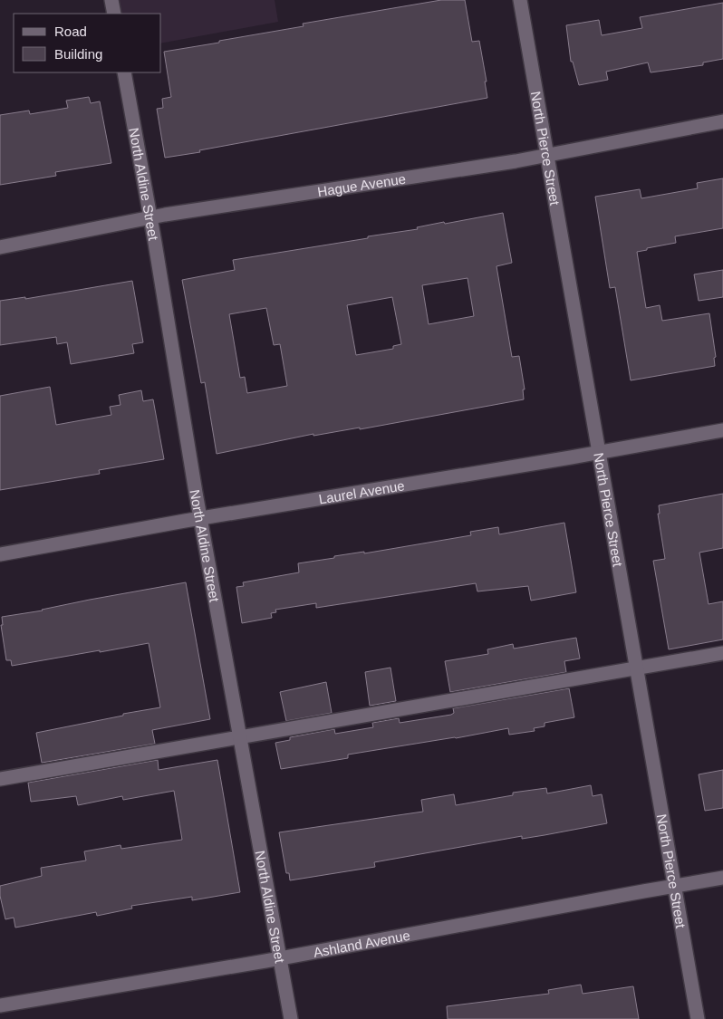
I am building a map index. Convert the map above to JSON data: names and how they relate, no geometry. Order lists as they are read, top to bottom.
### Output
{
  "streets": {
    "street": [
      "North Pierce Street",
      "North Aldine Street",
      "Hague Avenue",
      "Laurel Avenue",
      "Ashland Avenue"
    ]
  },
  "crossings": [
    ["North Pierce Street", "Hague Avenue"],
    ["North Pierce Street", "Laurel Avenue"],
    ["North Pierce Street", "Ashland Avenue"],
    ["North Aldine Street", "Hague Avenue"],
    ["North Aldine Street", "Laurel Avenue"],
    ["North Aldine Street", "Ashland Avenue"]
  ],
  "legend": ["Road", "Building"]
}
